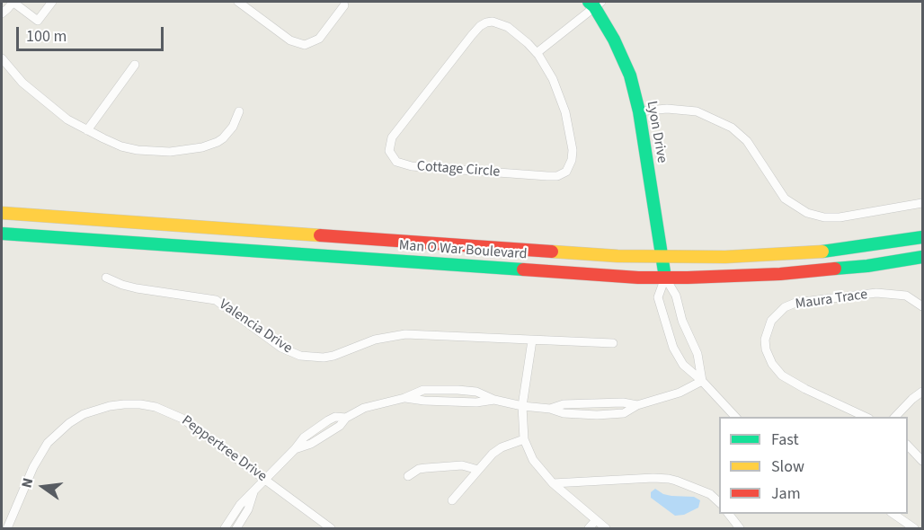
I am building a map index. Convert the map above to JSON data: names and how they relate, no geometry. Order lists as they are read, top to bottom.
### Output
{
  "streets": {
    "main road": ["Lyon Drive", "Man O War Boulevard"],
    "street": [
      "Cottage Circle",
      "Maura Trace",
      "Valencia Drive",
      "Peppertree Drive"
    ]
  },
  "crossings": [
    ["Lyon Drive", "Man O War Boulevard"]
  ],
  "legend": ["Fast", "Slow", "Jam"],
  "scale_bar": "100 m",
  "north": "left"
}
